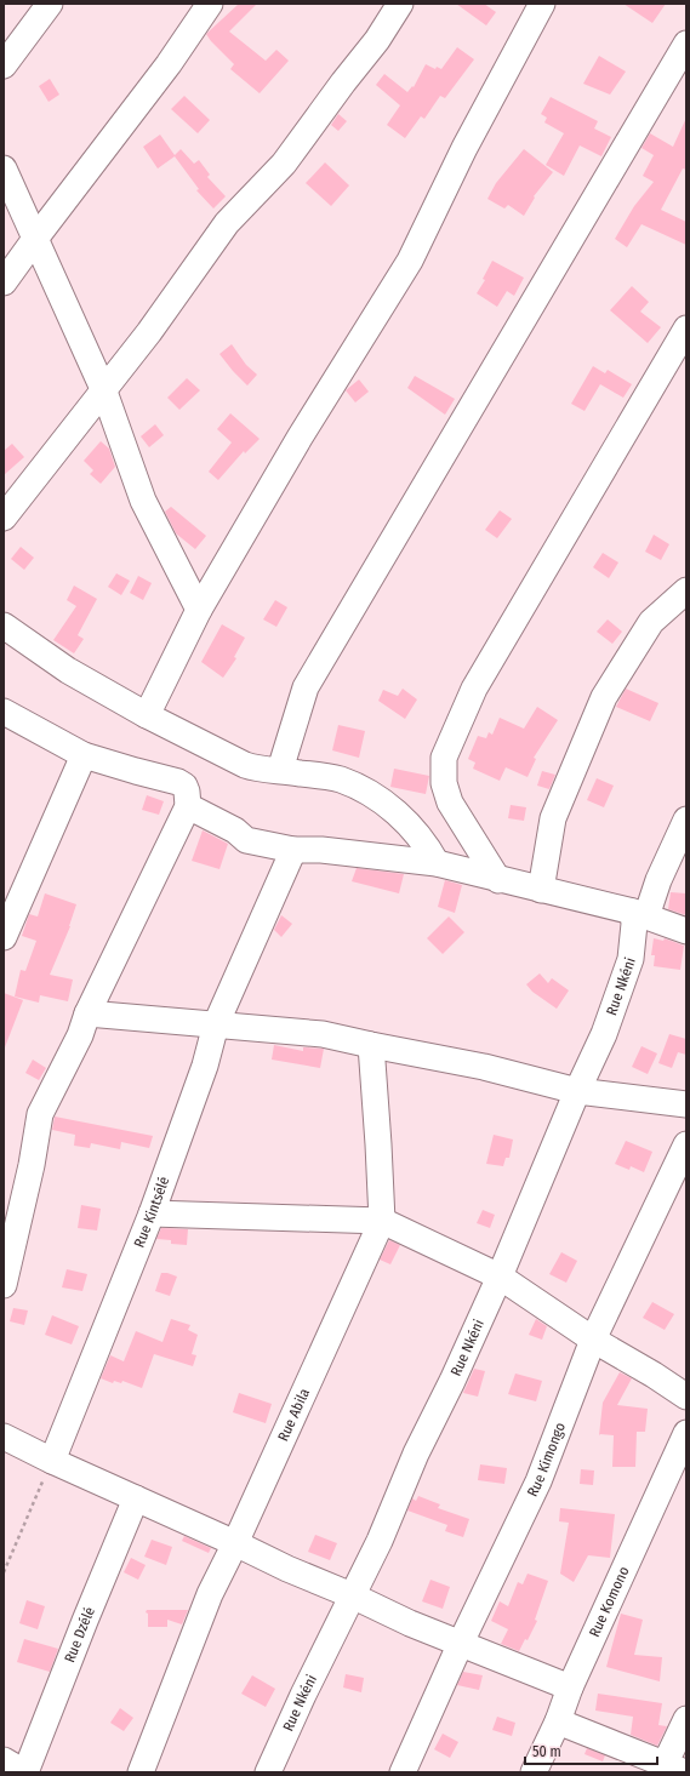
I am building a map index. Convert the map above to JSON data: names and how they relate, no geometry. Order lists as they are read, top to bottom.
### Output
{
  "streets": {
    "street": [
      "Rue Nkéni",
      "Rue Kintsélé",
      "Rue Abila",
      "Rue Kimongo",
      "Rue Komono",
      "Rue Dzélé"
    ]
  },
  "scale_bar": "50 m"
}
